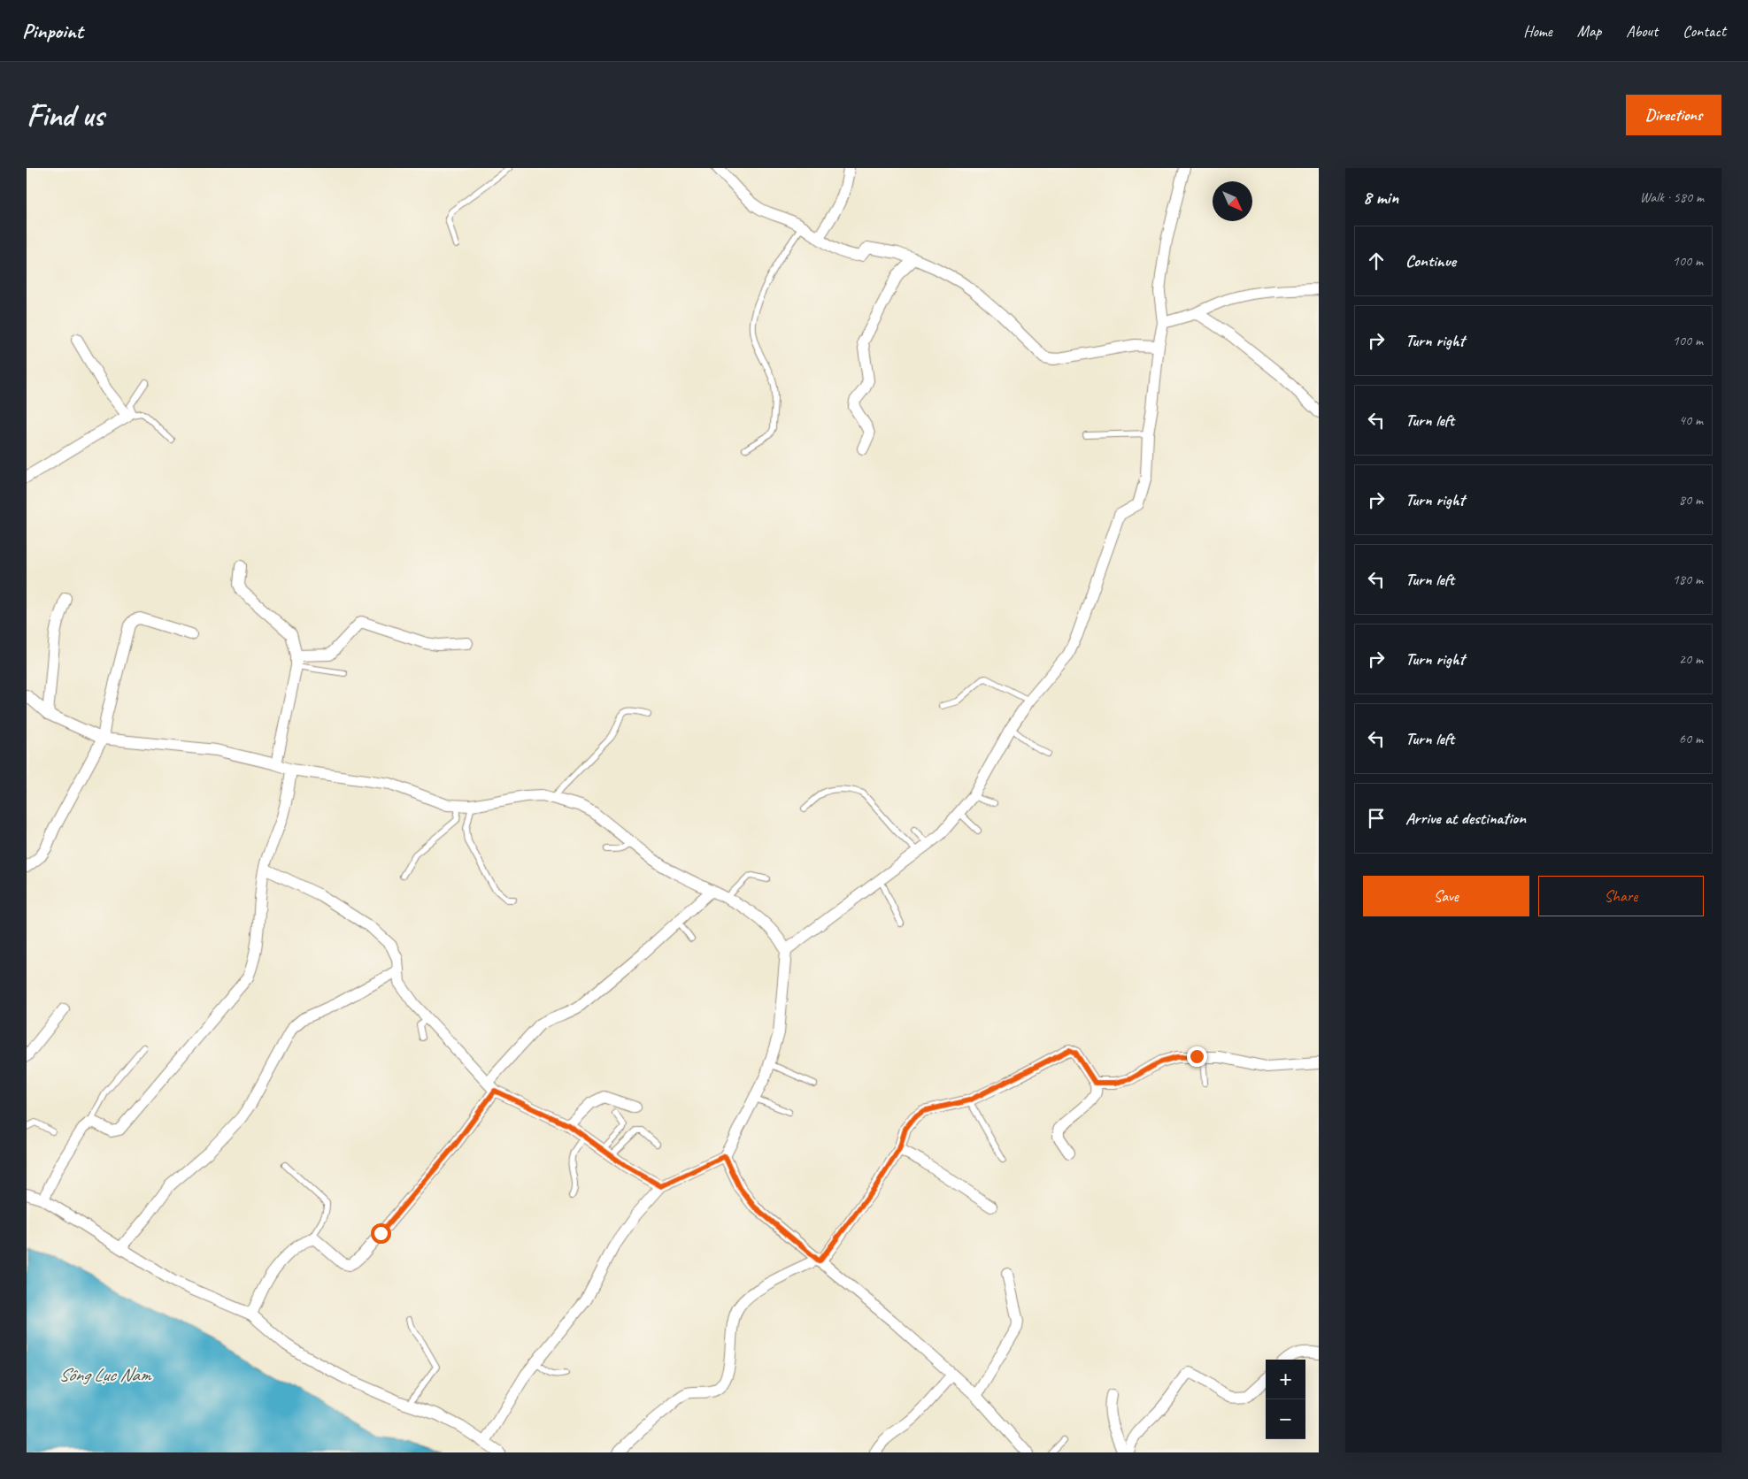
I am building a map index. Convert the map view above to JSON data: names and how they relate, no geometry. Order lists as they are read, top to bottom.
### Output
{
  "water": ["Sông Lục Nam"],
  "north": "bottom right",
  "page": {
    "header": "Pinpoint",
    "nav": [
      "Home",
      "Map",
      "About",
      "Contact"
    ],
    "buttons": [
      "Directions",
      ["Save", "Share"]
    ],
    "title": "Find us",
    "heading": ["8 min", "Walk · 580 m"],
    "list": [
      ["Continue", "100 m"],
      ["Turn right", "100 m"],
      ["Turn left", "40 m"],
      ["Turn right", "80 m"],
      ["Turn left", "180 m"],
      ["Turn right", "20 m"],
      ["Turn left", "60 m"],
      "Arrive at destination"
    ],
    "map_buttons": ["+", "−"]
  }
}
